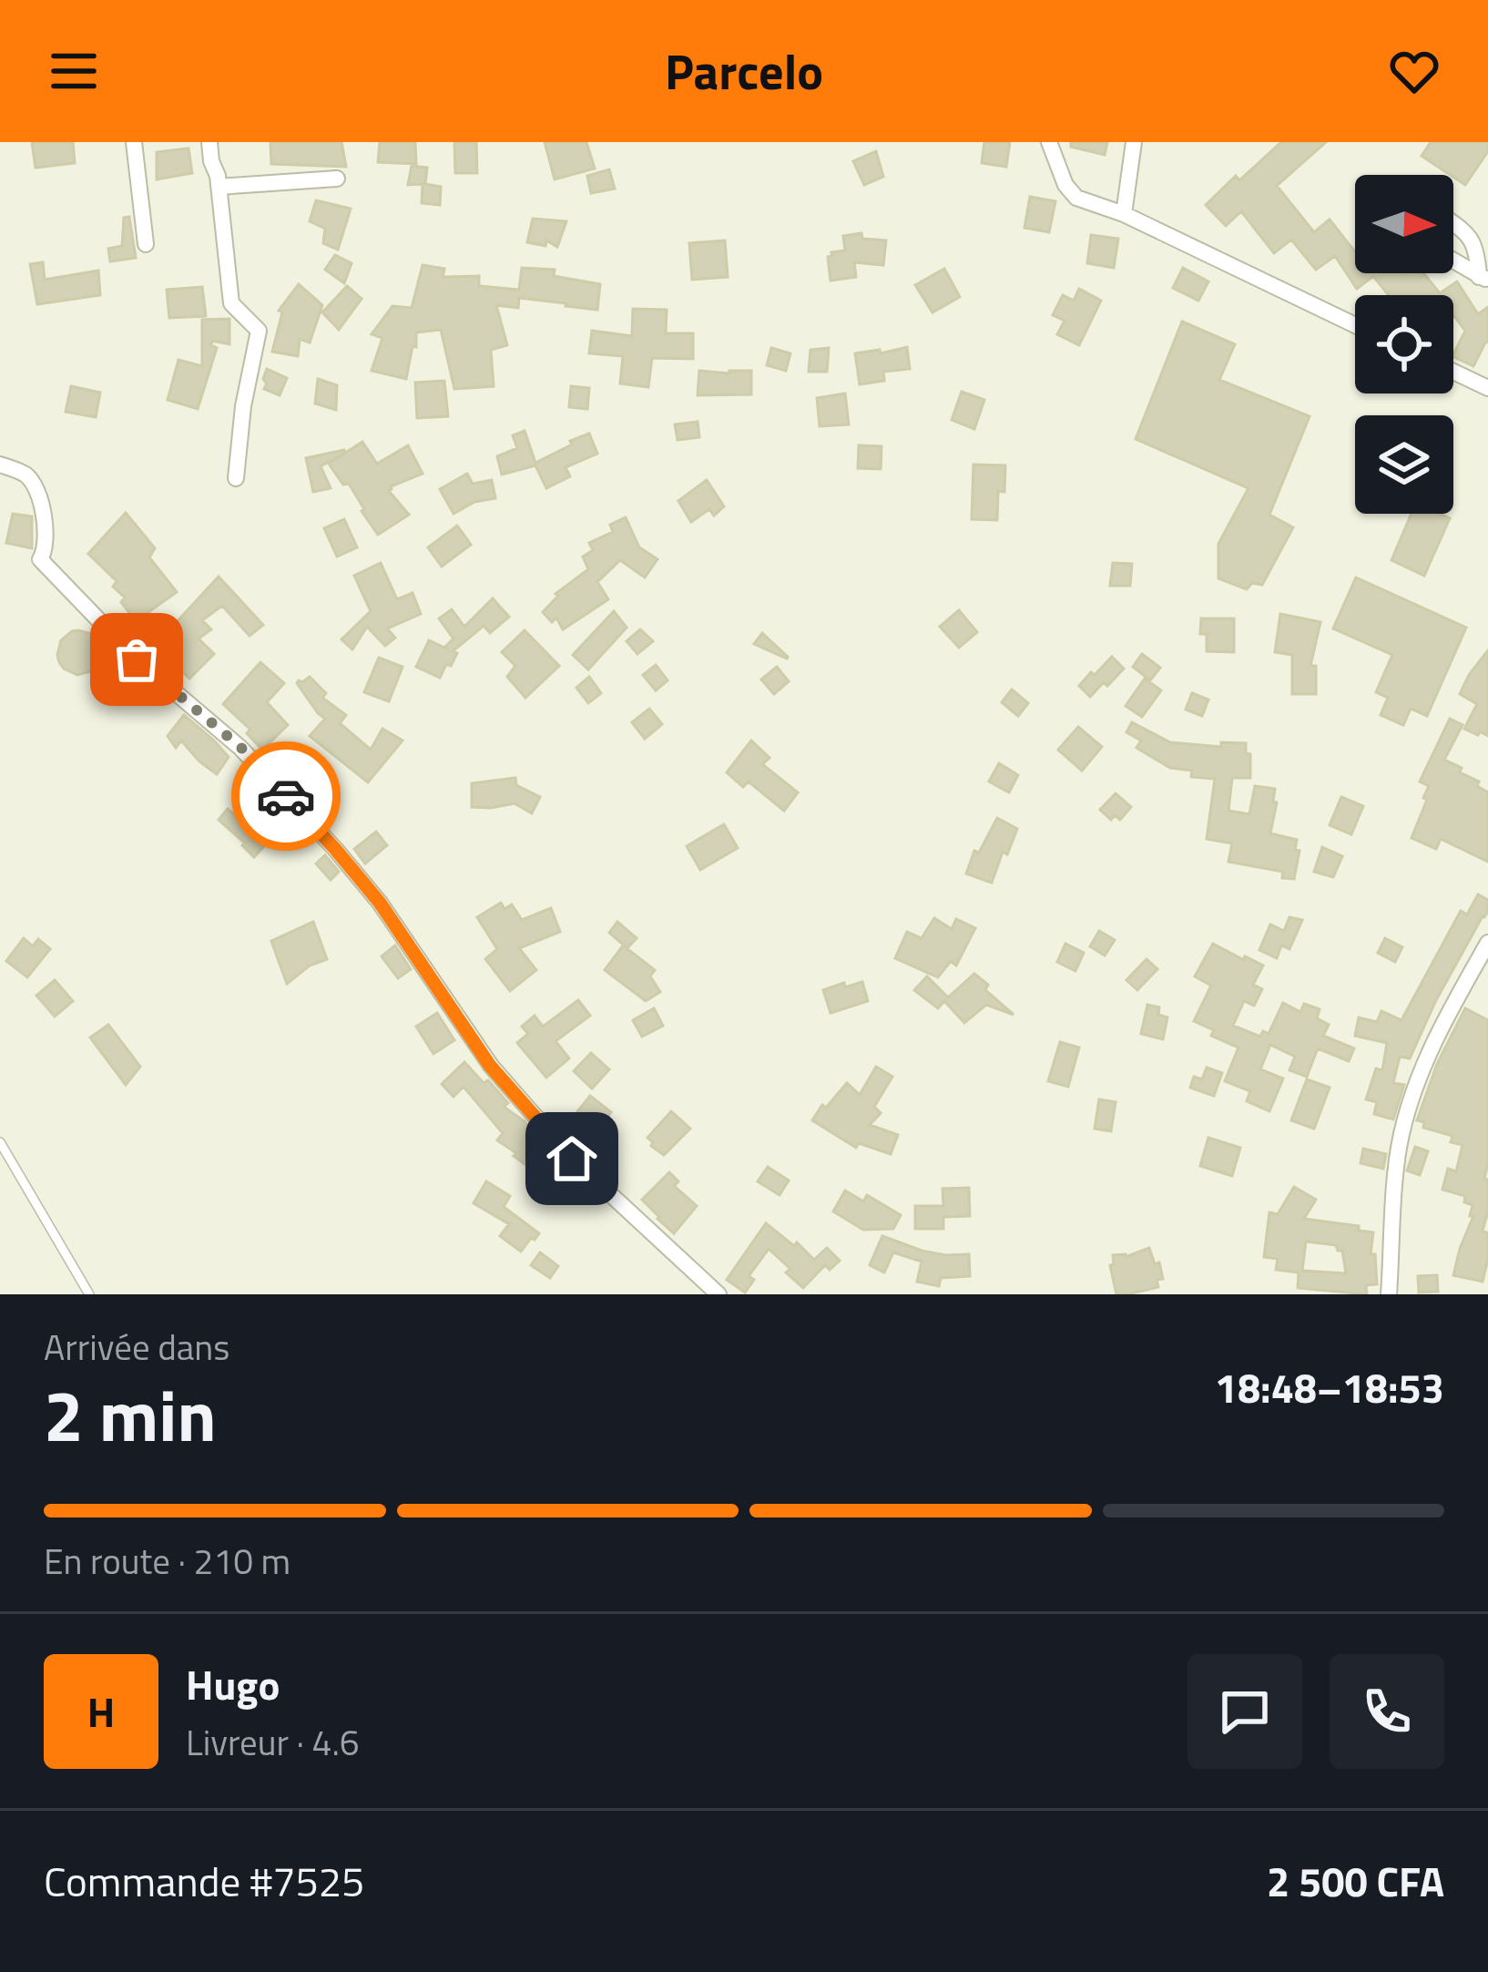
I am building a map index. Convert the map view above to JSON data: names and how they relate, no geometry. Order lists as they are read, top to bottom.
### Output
{
  "north": "right",
  "page": {
    "header": "Parcelo",
    "heading": ["2 min", "Arrivée dans", "18:48–18:53"],
    "panel": [
      "Hugo",
      "Livreur · 4.6",
      "Commande #7525",
      "2 500 CFA"
    ],
    "bar": "En route · 210 m",
    "round": "H"
  }
}
